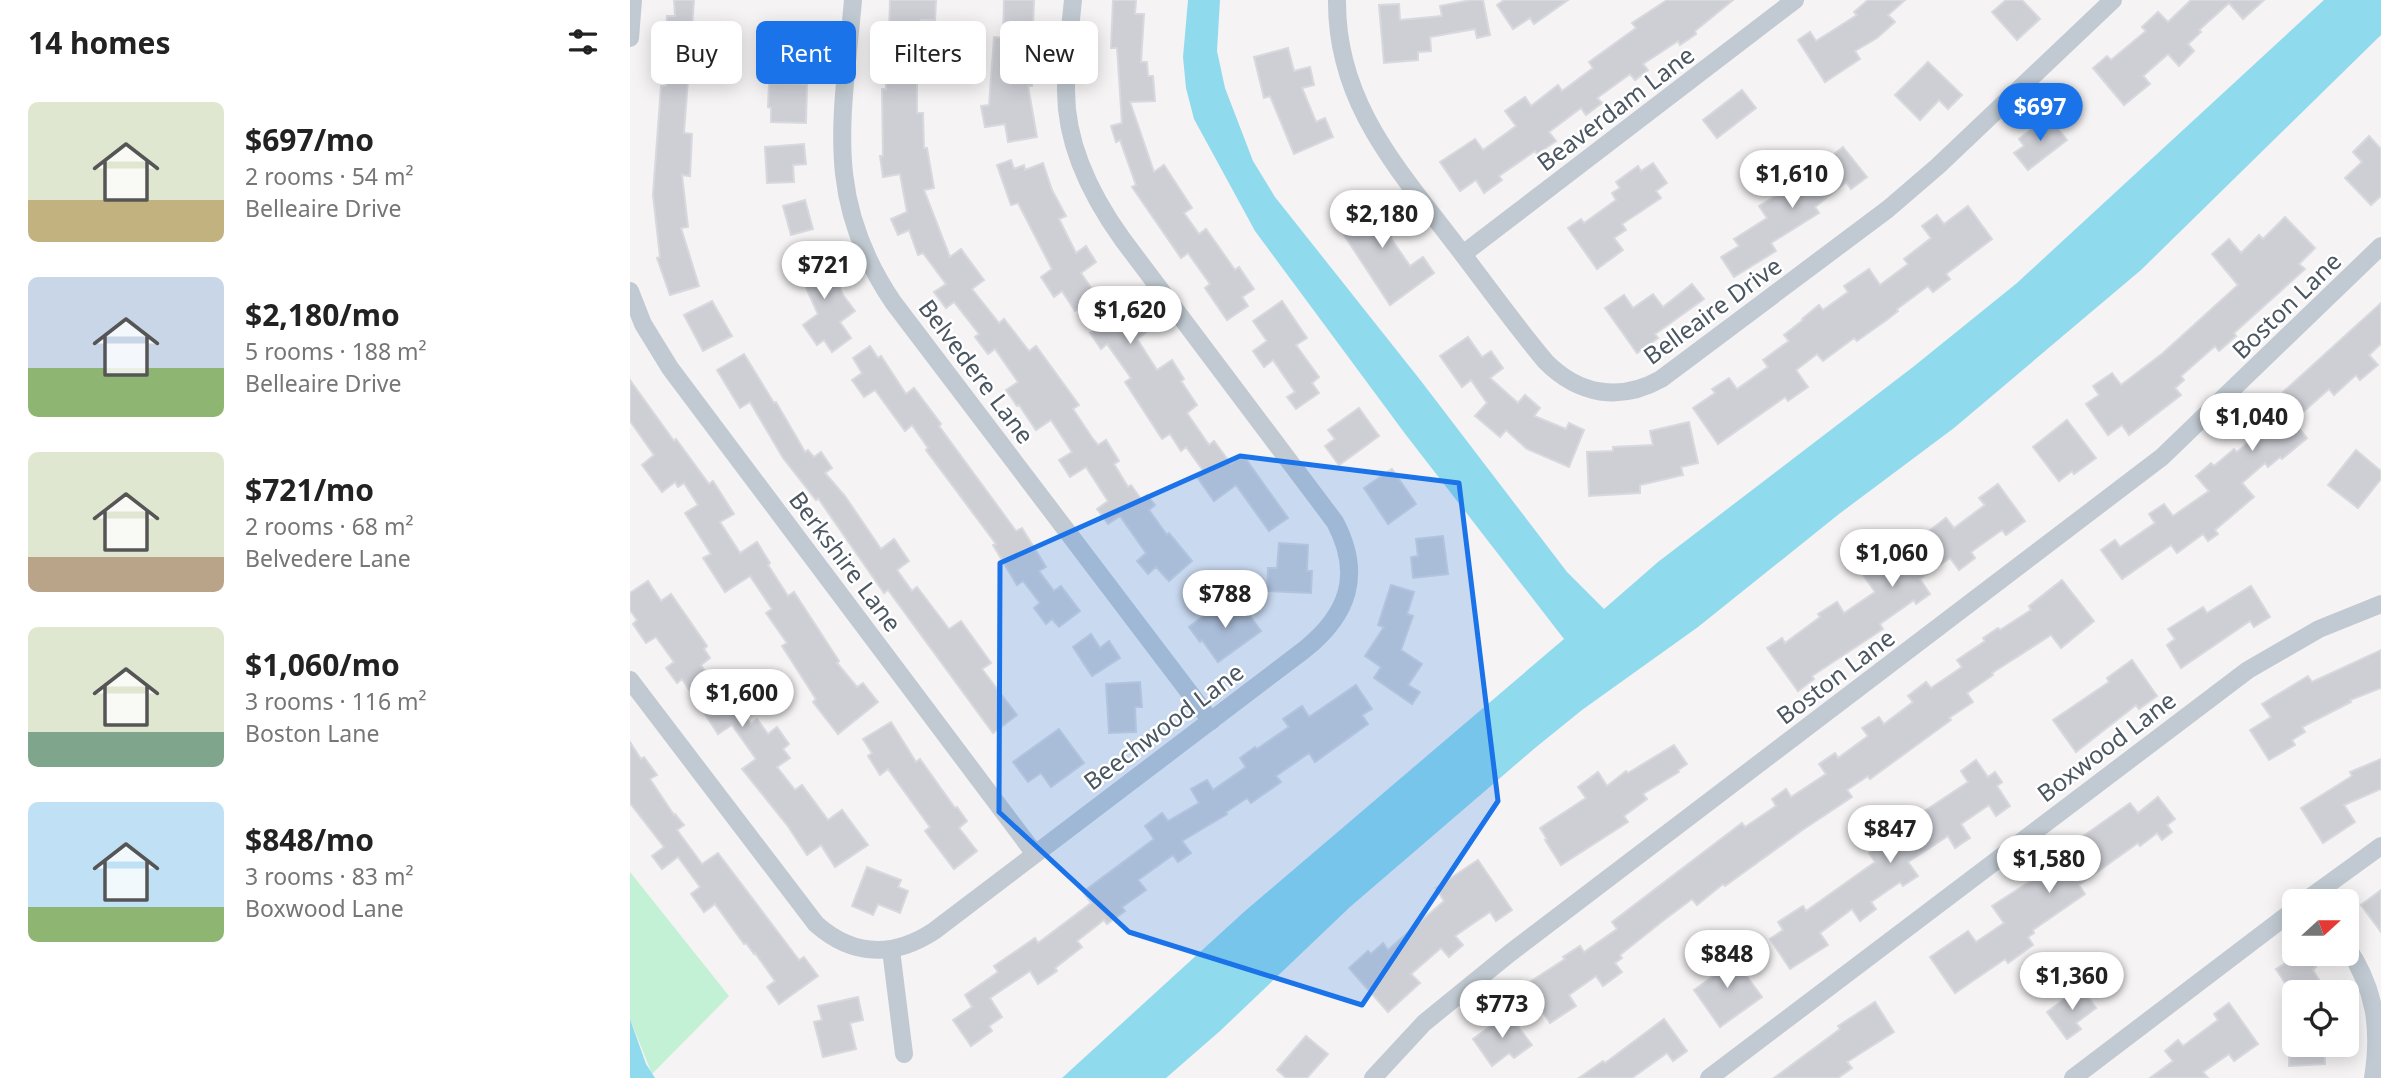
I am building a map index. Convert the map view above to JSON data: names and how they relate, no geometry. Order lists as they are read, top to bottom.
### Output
{
  "streets": {
    "street": [
      "Beaverdam Lane",
      "Boston Lane",
      "Belleaire Drive",
      "Belvedere Lane",
      "Berkshire Lane",
      "Beechwood Lane",
      "Boxwood Lane"
    ]
  },
  "crossings": [
    ["Beaverdam Lane", "Belleaire Drive"],
    ["Belvedere Lane", "Beechwood Lane"],
    ["Berkshire Lane", "Beechwood Lane"]
  ],
  "north": "right",
  "page": {
    "heading": "14 homes",
    "chip": [
      "Buy",
      "Rent",
      "Filters",
      "New"
    ],
    "price": [
      "$697",
      "$1,610",
      "$2,180",
      "$721",
      "$1,620",
      "$1,040",
      "$1,060",
      "$788",
      "$1,600",
      "$847",
      "$1,580",
      "$848",
      "$1,360",
      "$773"
    ],
    "list": [
      {
        "name": "$697/mo",
        "note": "2 rooms · 54 m² · Belleaire Drive"
      },
      {
        "name": "$2,180/mo",
        "note": "5 rooms · 188 m² · Belleaire Drive"
      },
      {
        "name": "$721/mo",
        "note": "2 rooms · 68 m² · Belvedere Lane"
      },
      {
        "name": "$1,060/mo",
        "note": "3 rooms · 116 m² · Boston Lane"
      },
      {
        "name": "$848/mo",
        "note": "3 rooms · 83 m² · Boxwood Lane"
      }
    ]
  }
}
